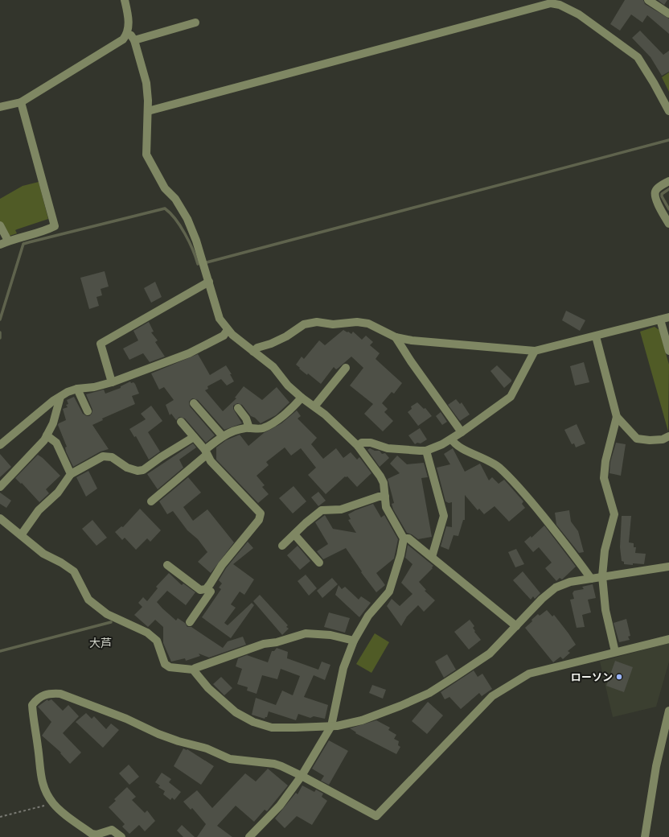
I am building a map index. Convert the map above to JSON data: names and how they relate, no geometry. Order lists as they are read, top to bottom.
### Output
{
  "districts": ["大芦"],
  "places": ["ローソン"]
}
